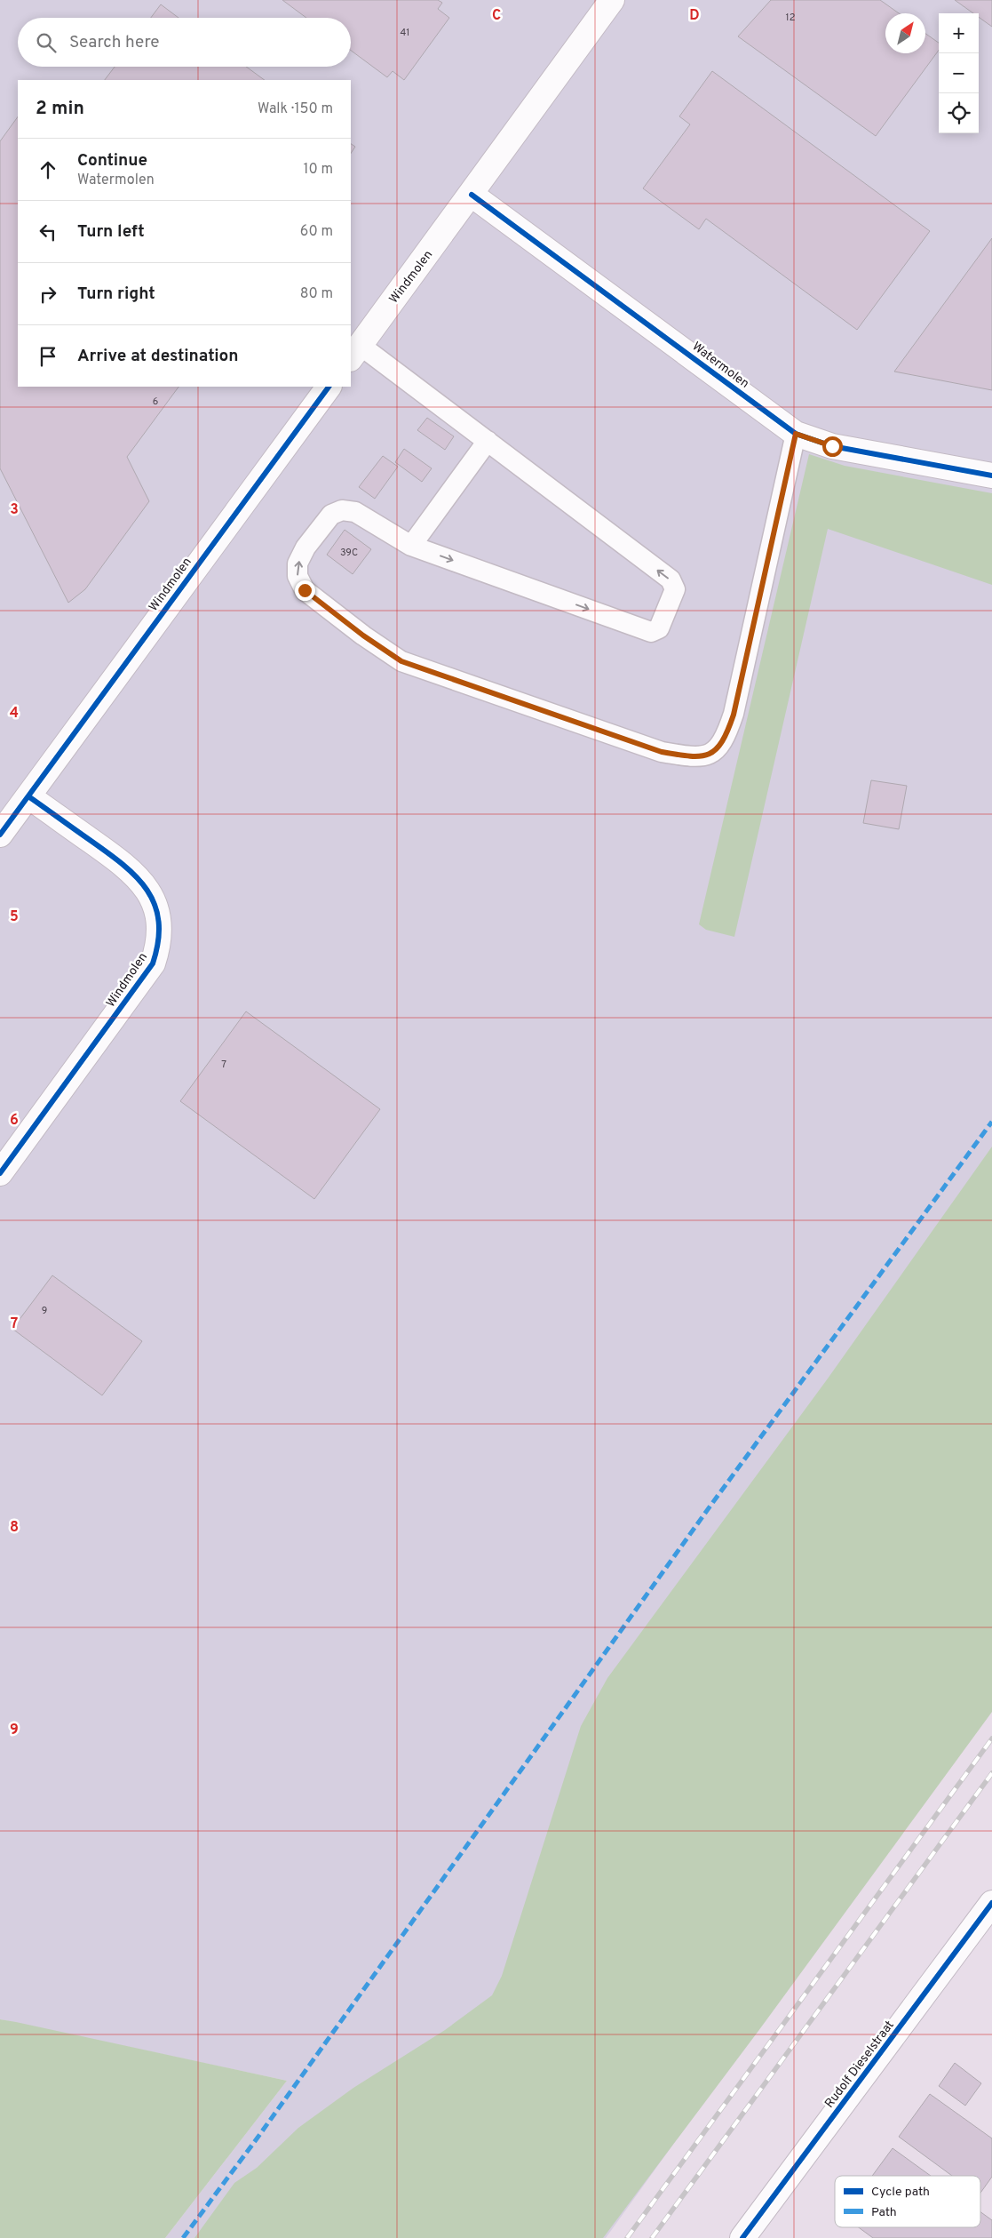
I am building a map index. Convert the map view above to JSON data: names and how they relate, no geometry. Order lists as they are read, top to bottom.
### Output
{
  "streets": {
    "street": ["Windmolen", "Watermolen", "Rudolf Dieselstraat"]
  },
  "crossings": [
    ["Windmolen", "Watermolen"]
  ],
  "house_numbers": [
    "12",
    "41",
    "6",
    "39C",
    "7",
    "9"
  ],
  "legend": ["Cycle path", "Path"],
  "north": "top right",
  "page": {
    "map_buttons": ["+", "−"],
    "search": "Search here",
    "heading": ["2 min", "Walk · 150 m"],
    "list": [
      ["Continue", "Watermolen", "10 m"],
      ["Turn left", "60 m"],
      ["Turn right", "80 m"],
      "Arrive at destination"
    ]
  },
  "grid": {
    "columns": ["C", "D"],
    "rows": [
      "3",
      "4",
      "5",
      "6",
      "7",
      "8",
      "9"
    ]
  }
}
